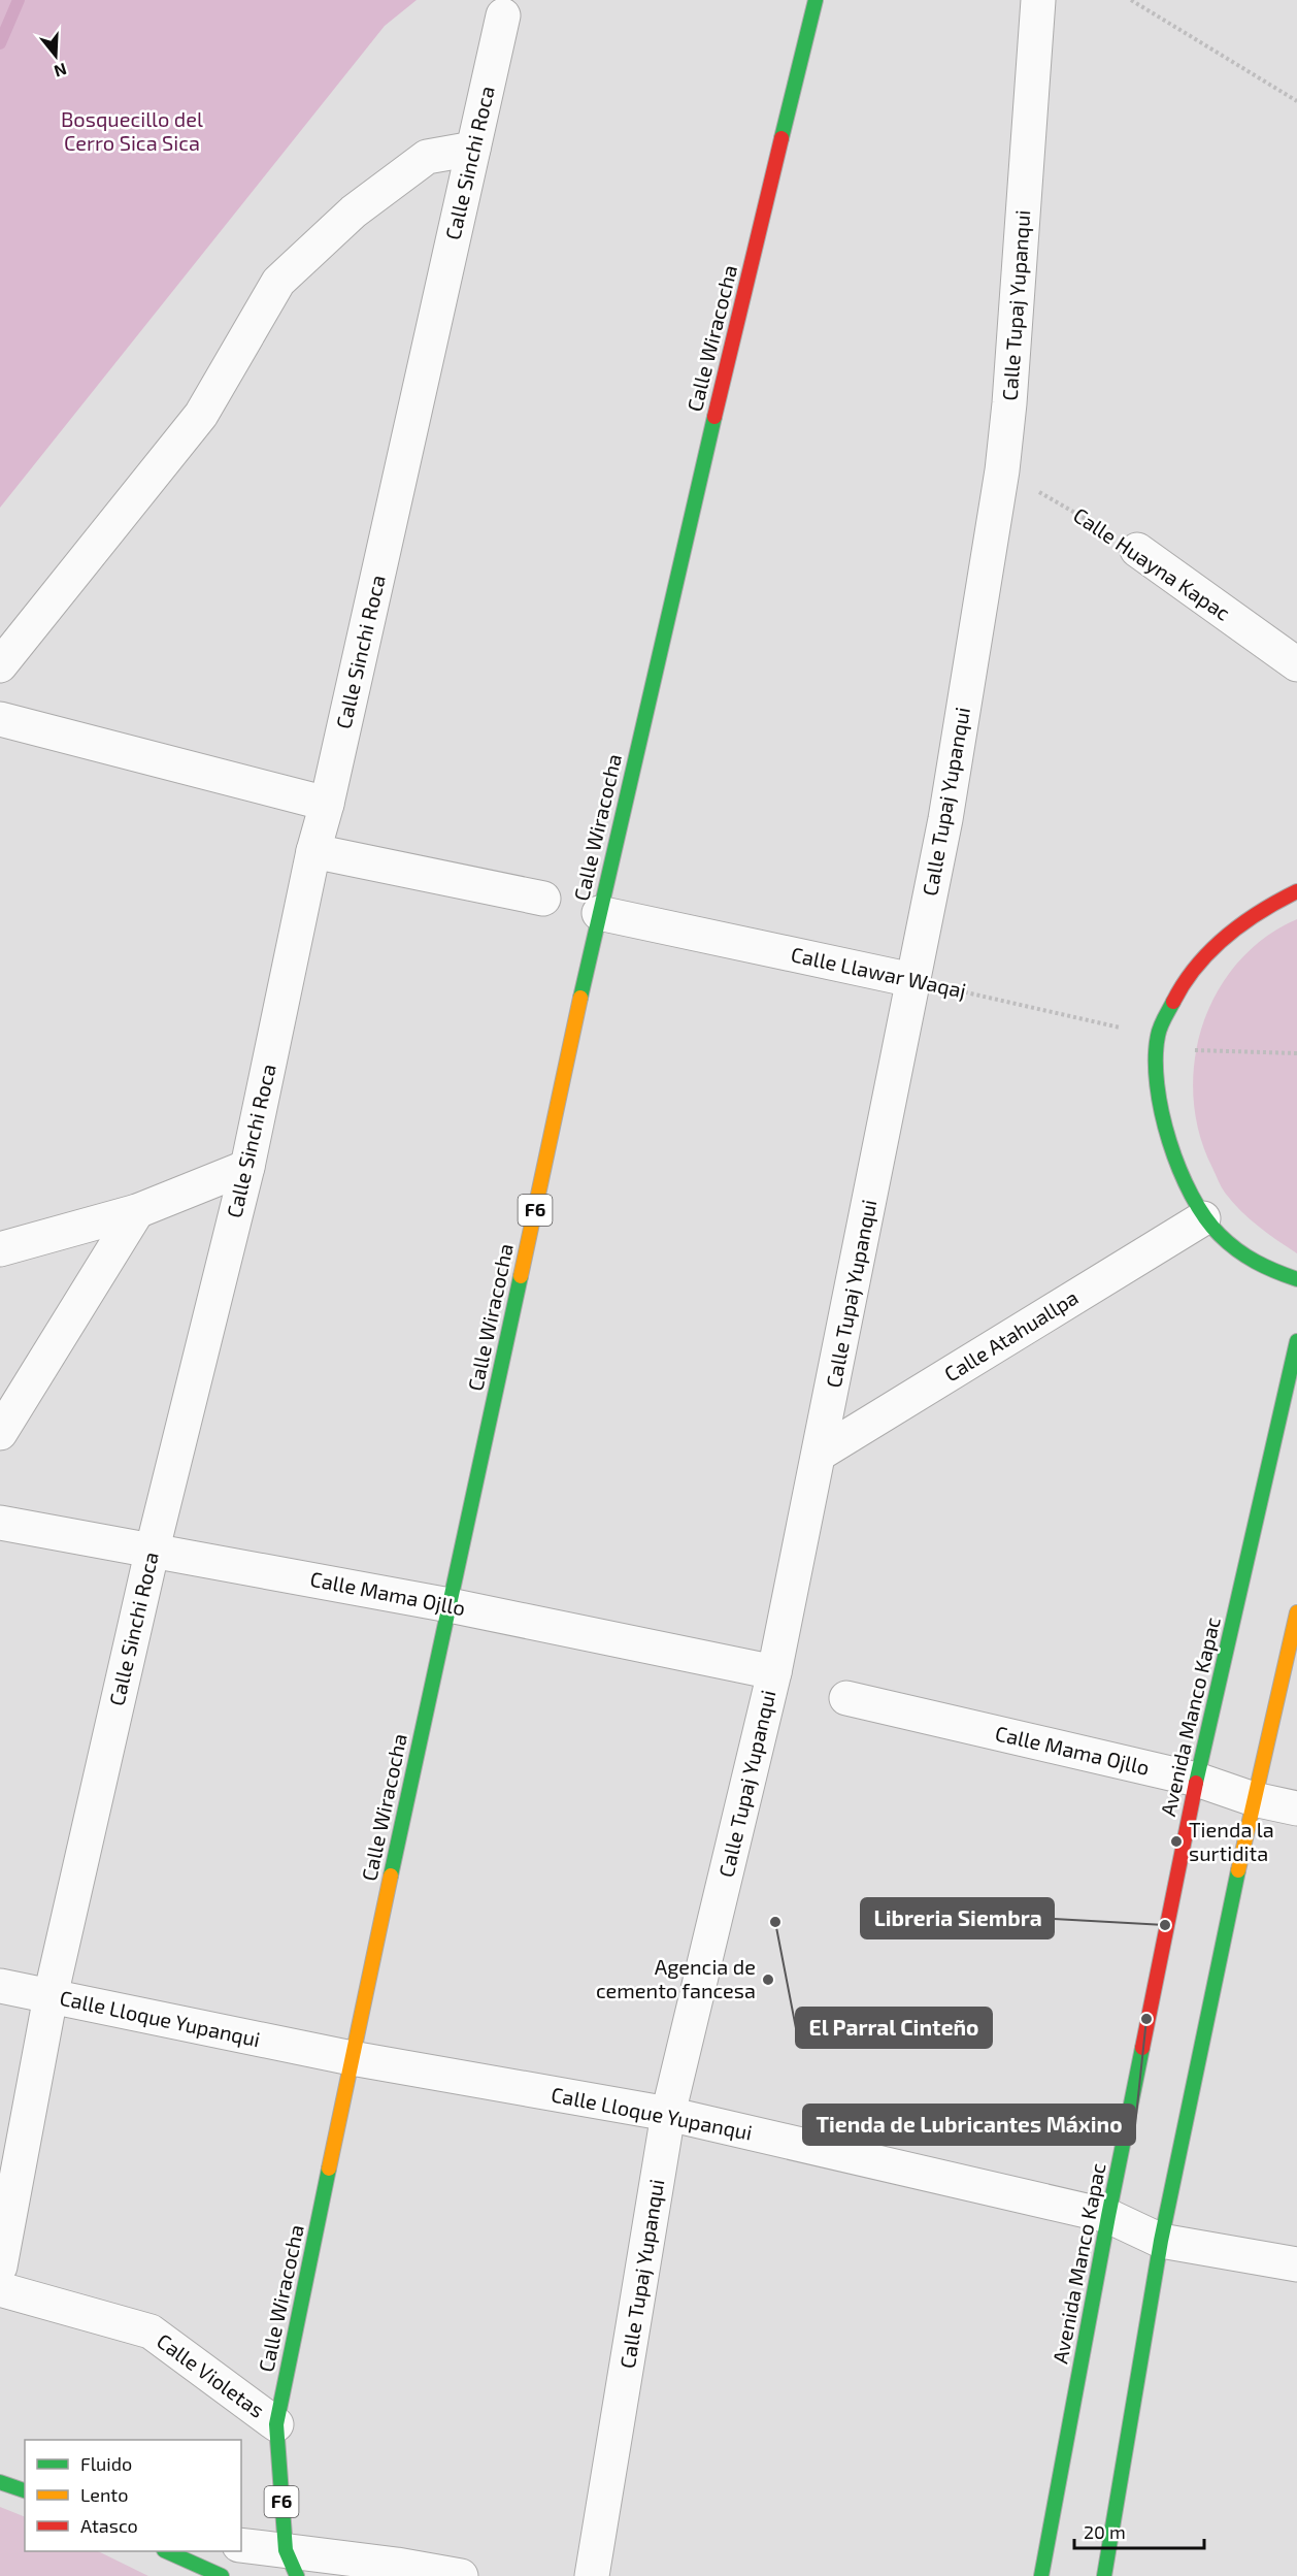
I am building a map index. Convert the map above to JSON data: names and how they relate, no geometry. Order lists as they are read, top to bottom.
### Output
{
  "streets": {
    "main road": ["Calle Wiracocha", "F6", "Avenida Manco Kapac"],
    "street": [
      "Calle Sinchi Roca",
      "Calle Tupaj Yupanqui",
      "Calle Huayna Kapac",
      "Calle Llawar Waqaj",
      "Calle Atahuallpa",
      "Calle Mama Ojllo",
      "Calle Lloque Yupanqui",
      "Calle Violetas"
    ]
  },
  "crossings": [
    ["Calle Sinchi Roca", "Calle Mama Ojllo"],
    ["Calle Sinchi Roca", "Calle Lloque Yupanqui"],
    ["Calle Tupaj Yupanqui", "Calle Huayna Kapac"],
    ["Calle Tupaj Yupanqui", "Calle Llawar Waqaj"],
    ["Calle Tupaj Yupanqui", "Calle Atahuallpa"],
    ["Calle Tupaj Yupanqui", "Calle Mama Ojllo"],
    ["Calle Tupaj Yupanqui", "Calle Lloque Yupanqui"],
    ["Calle Wiracocha", "Calle Llawar Waqaj"],
    ["Calle Wiracocha", "Calle Mama Ojllo"],
    ["Calle Wiracocha", "Calle Lloque Yupanqui"],
    ["Calle Wiracocha", "Calle Violetas"],
    ["Calle Mama Ojllo", "Avenida Manco Kapac"],
    ["Avenida Manco Kapac", "Calle Lloque Yupanqui"]
  ],
  "parks": ["Bosquecillo del Cerro Sica Sica"],
  "places": [
    "Tienda la surtidita",
    "El Parral Cinteño",
    "Libreria Siembra",
    "Agencia de cemento fancesa",
    "Tienda de Lubricantes Máxino"
  ],
  "legend": ["Fluido", "Lento", "Atasco"],
  "scale_bar": "20 m",
  "north": "bottom"
}
